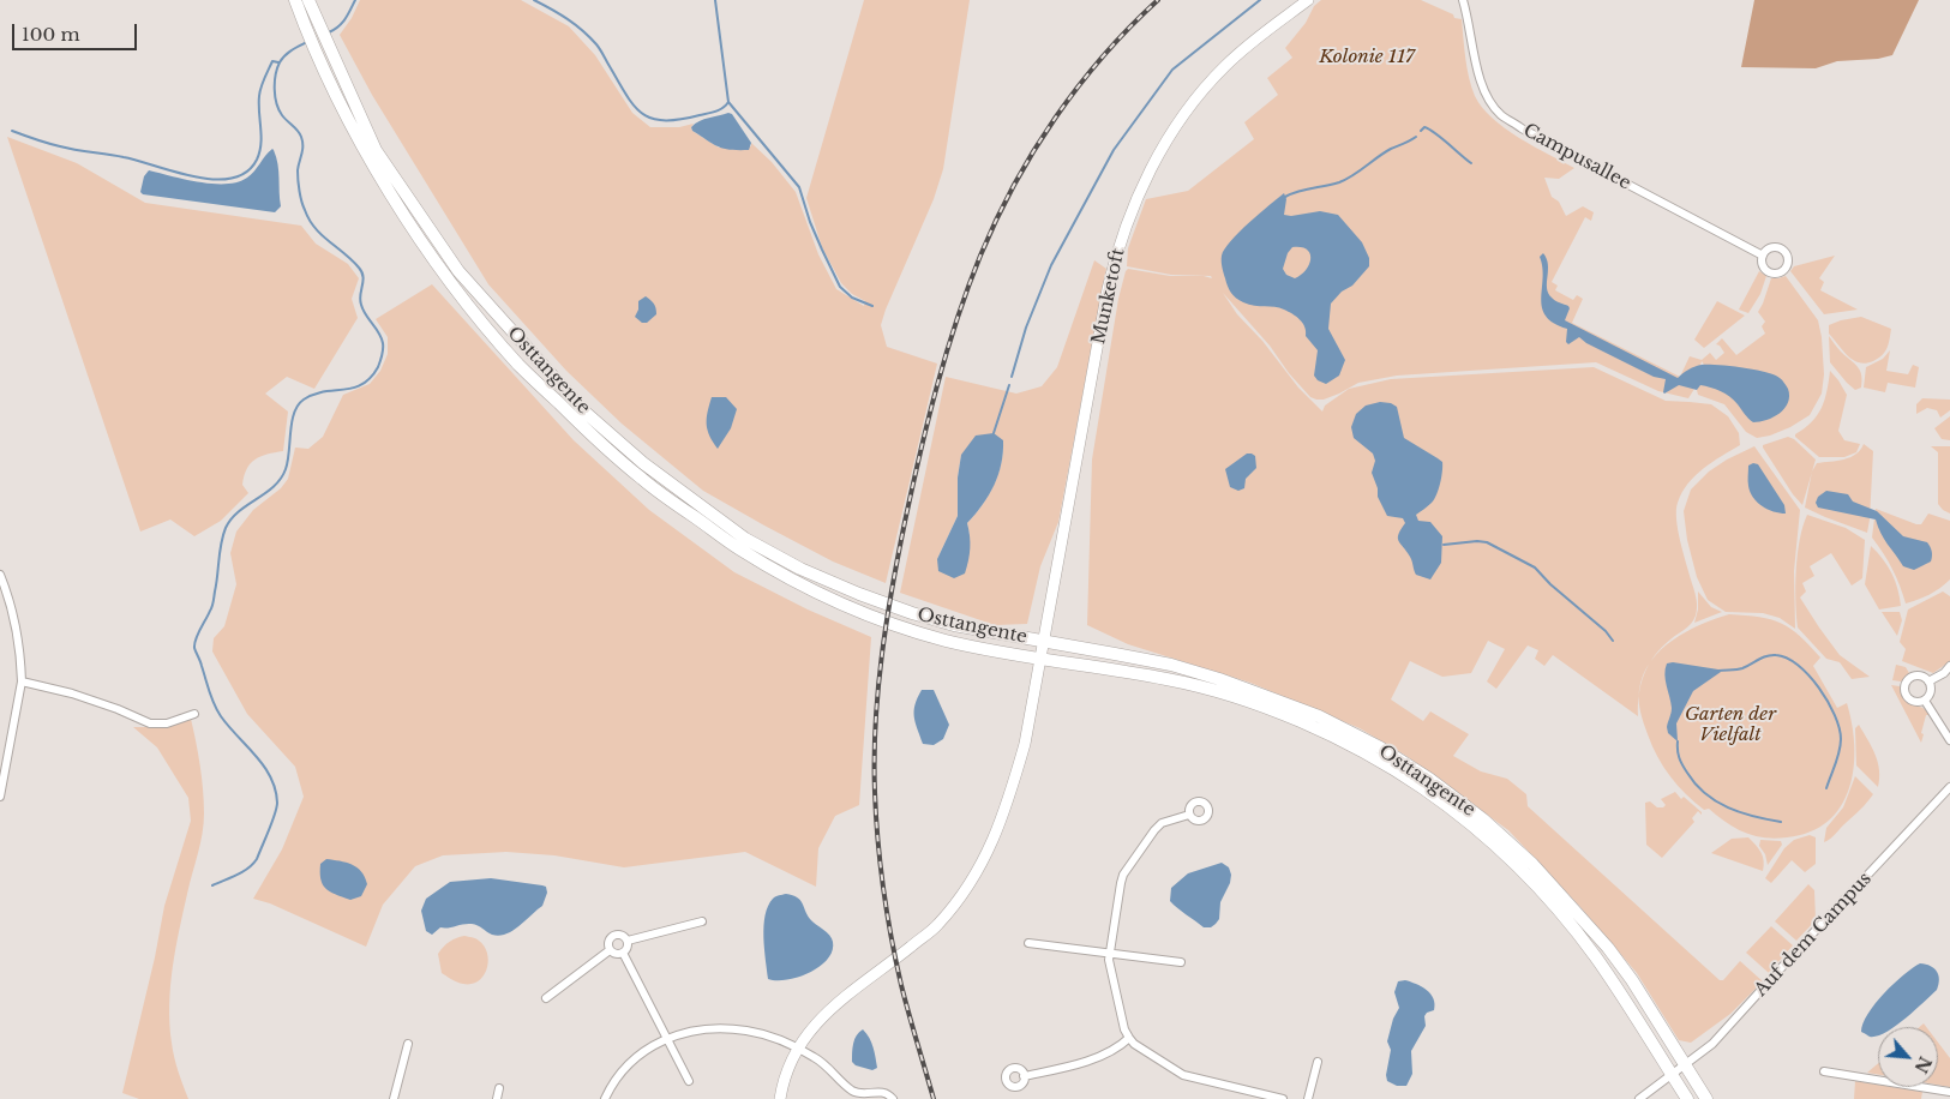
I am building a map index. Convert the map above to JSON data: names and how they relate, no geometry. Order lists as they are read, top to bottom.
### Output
{
  "streets": {
    "main road": ["Osttangente"],
    "street": ["Campusallee", "Munketoft", "Auf dem Campus"]
  },
  "crossings": [
    ["Munketoft", "Osttangente"],
    ["Osttangente", "Auf dem Campus"]
  ],
  "parks": ["Kolonie 117", "Garten der Vielfalt"],
  "scale_bar": "100 m",
  "north": "bottom right"
}
